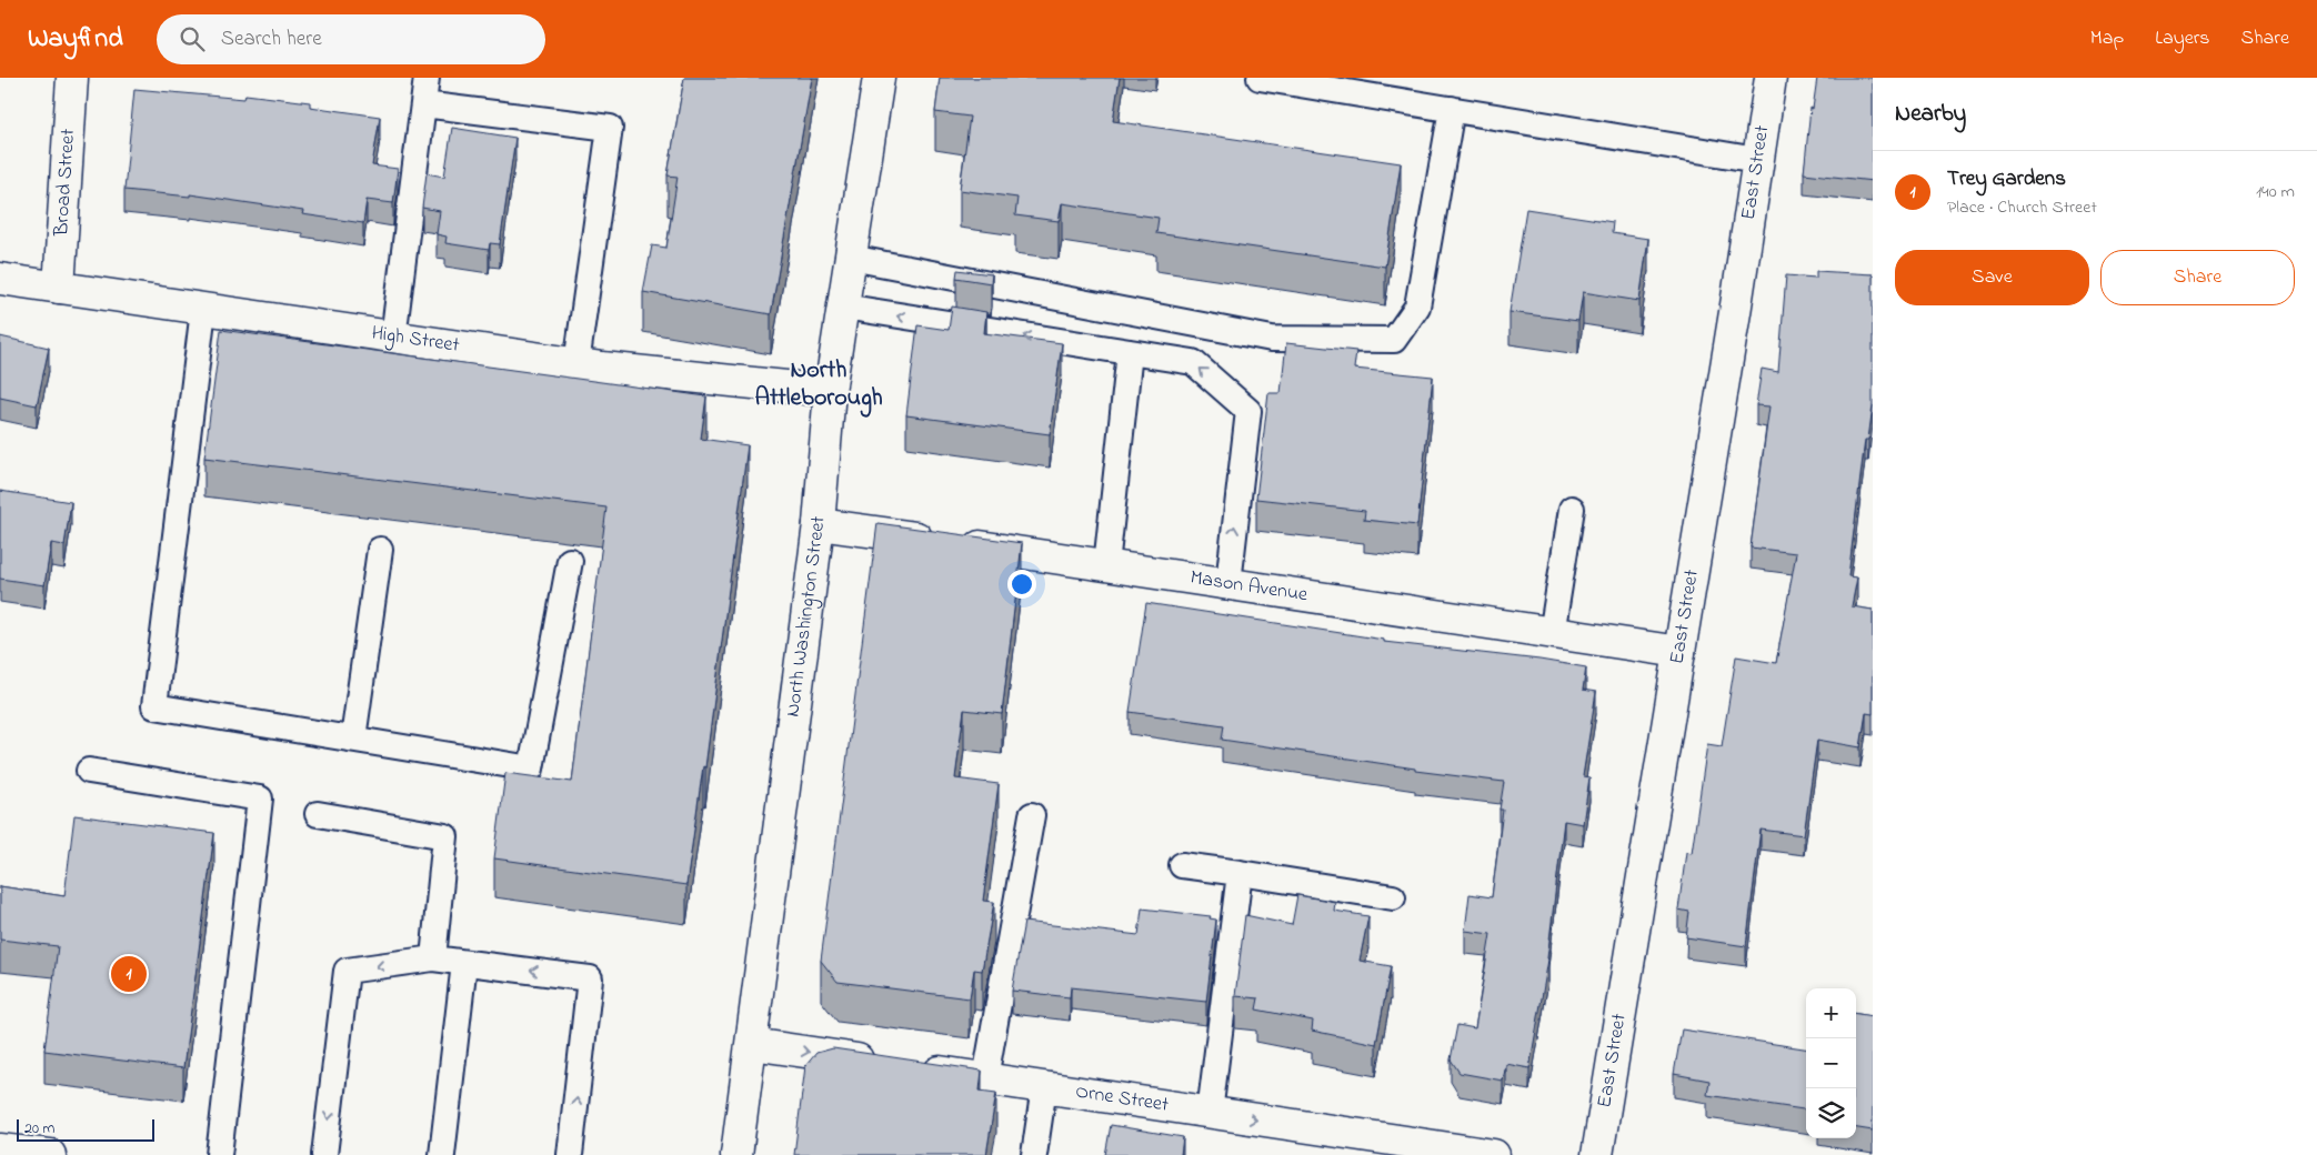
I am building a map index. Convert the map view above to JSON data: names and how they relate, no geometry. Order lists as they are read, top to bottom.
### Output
{
  "streets": {
    "street": [
      "East Street",
      "Broad Street",
      "High Street",
      "Mason Avenue",
      "North Washington Street",
      "Orne Street"
    ]
  },
  "crossings": [
    ["East Street", "Mason Avenue"],
    ["Broad Street", "High Street"],
    ["High Street", "North Washington Street"],
    ["Mason Avenue", "North Washington Street"],
    ["North Washington Street", "Orne Street"]
  ],
  "one_way": ["Orne Street"],
  "districts": ["North Attleborough"],
  "scale_bar": "20 m",
  "page": {
    "header": "Wayfind",
    "search": "Search here",
    "nav": ["Map", "Layers", "Share"],
    "heading": "Nearby",
    "list": [
      {
        "mark": "1",
        "name": "Trey Gardens",
        "note": "Place · Church Street",
        "value": "140 m"
      }
    ],
    "buttons": ["Save", "Share"],
    "pins": "1",
    "map_buttons": ["+", "−"],
    "scale": "20 m"
  }
}
